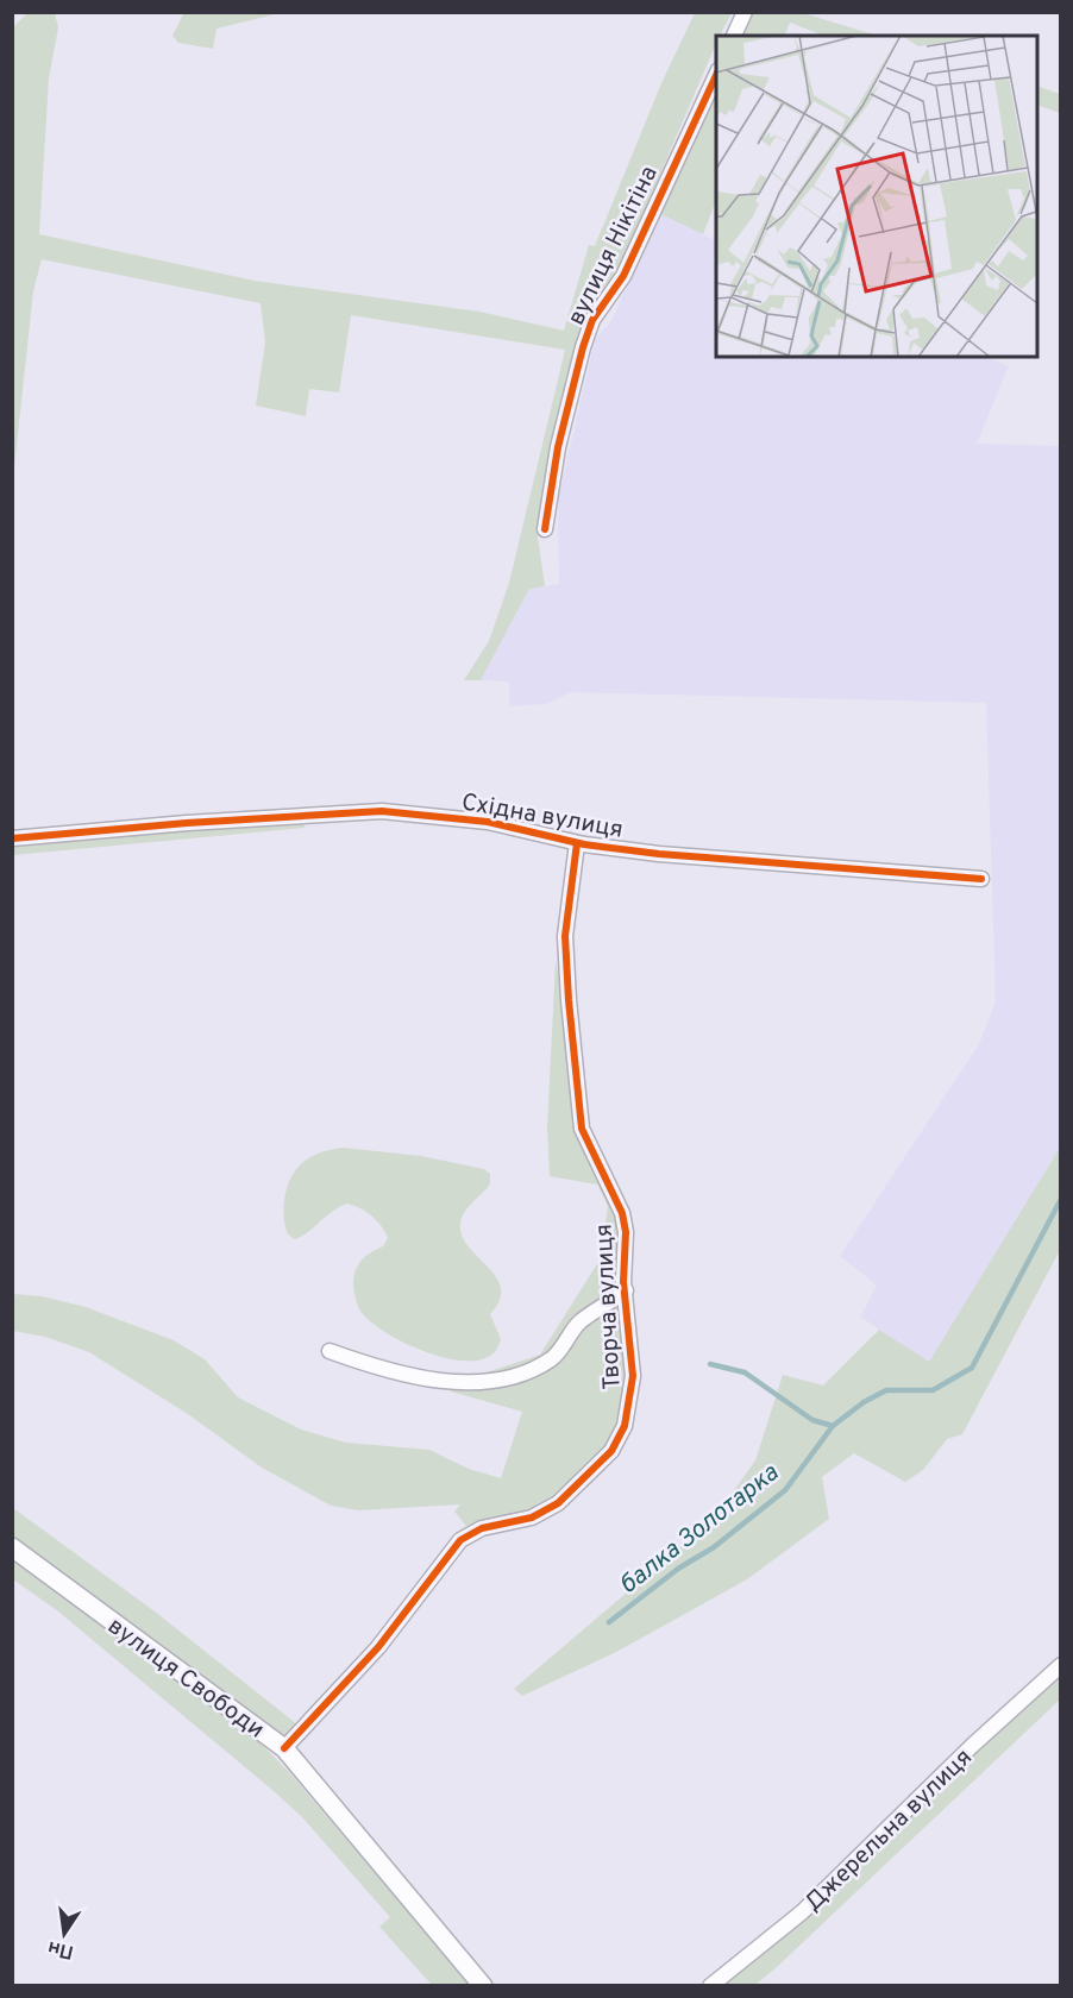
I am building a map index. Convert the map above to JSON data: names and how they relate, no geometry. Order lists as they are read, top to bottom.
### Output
{
  "streets": {
    "street": [
      "вулиця Нікітіна",
      "Східна вулиця",
      "Творча вулиця",
      "вулиця Свободи",
      "Джерельна вулиця"
    ]
  },
  "crossings": [
    ["Східна вулиця", "Творча вулиця"],
    ["Творча вулиця", "вулиця Свободи"]
  ],
  "water": ["балка Золотарка"],
  "north": "bottom"
}
